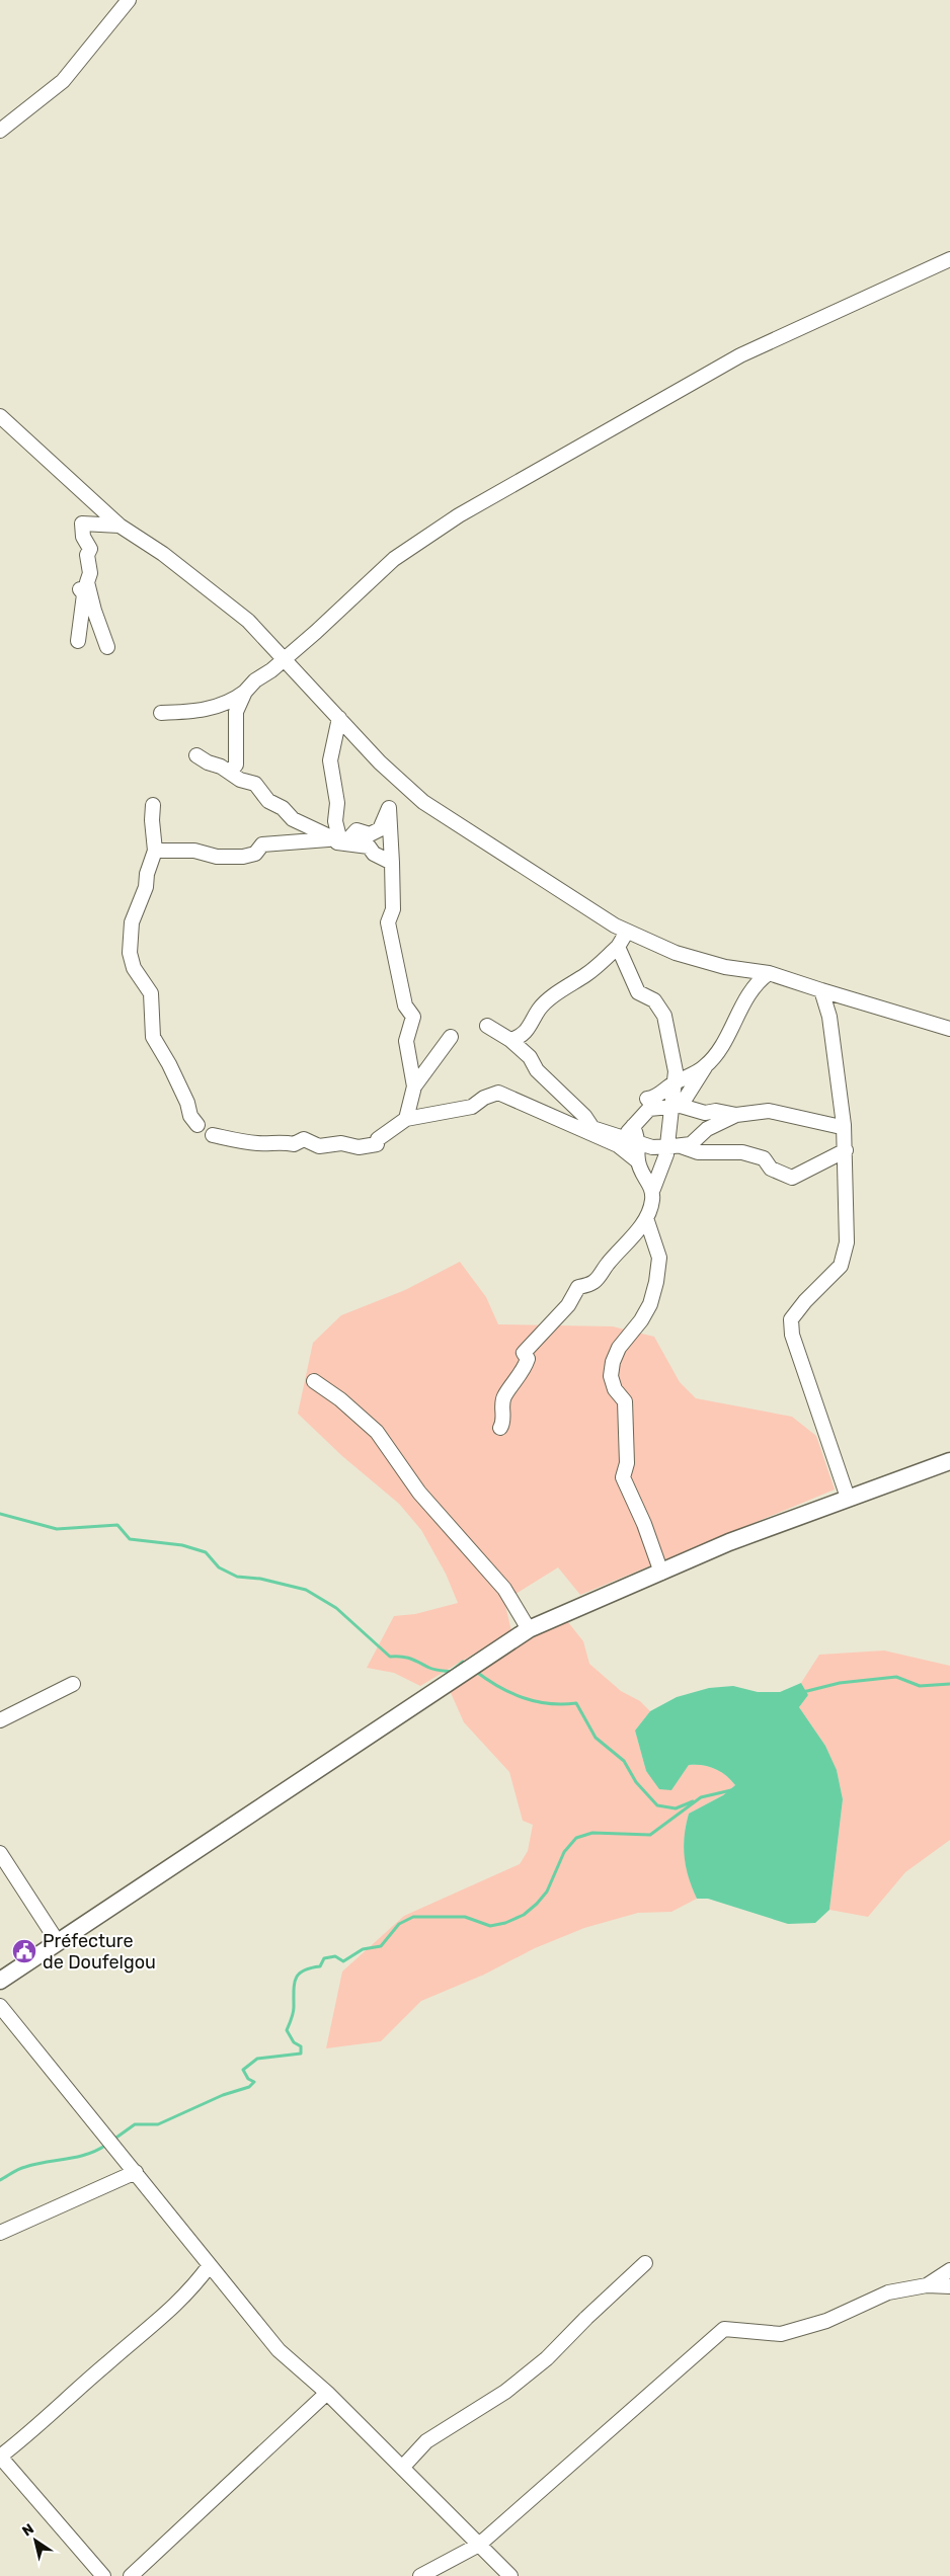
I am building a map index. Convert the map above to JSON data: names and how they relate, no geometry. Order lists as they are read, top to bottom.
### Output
{
  "places": {
    "public building": ["Préfecture de Doufelgou"]
  },
  "north": "top left"
}
